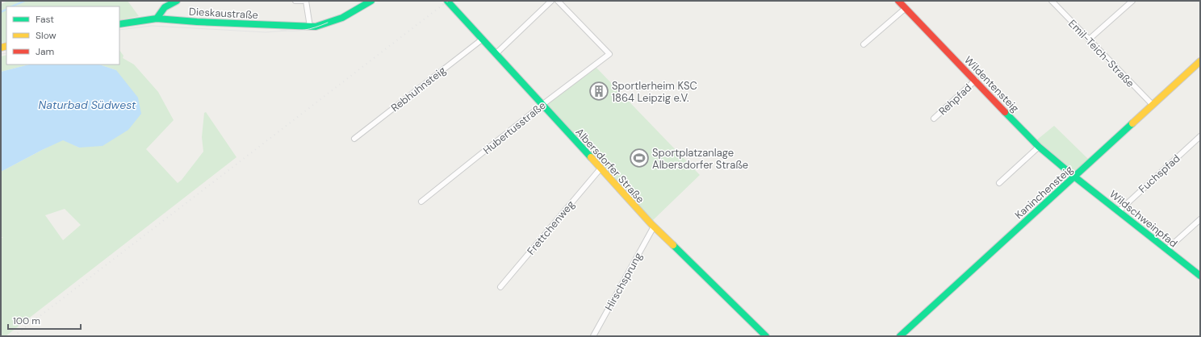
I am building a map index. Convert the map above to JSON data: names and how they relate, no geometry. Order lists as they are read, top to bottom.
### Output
{
  "streets": {
    "street": [
      "Dieskaustraße",
      "Emil-Teich-Straße",
      "Wildentensteig",
      "Rebhuhnsteig",
      "Rehpfad",
      "Hubertusstraße",
      "Albersdorfer Straße",
      "Fuchspfad",
      "Kaninchensteig",
      "Wildschweinpfad",
      "Frettchenweg",
      "Hirschsprung"
    ]
  },
  "crossings": [
    ["Emil-Teich-Straße", "Kaninchensteig"],
    ["Wildentensteig", "Rehpfad"],
    ["Wildentensteig", "Kaninchensteig"],
    ["Wildentensteig", "Wildschweinpfad"],
    ["Rebhuhnsteig", "Albersdorfer Straße"],
    ["Hubertusstraße", "Albersdorfer Straße"],
    ["Albersdorfer Straße", "Frettchenweg"],
    ["Albersdorfer Straße", "Hirschsprung"],
    ["Fuchspfad", "Wildschweinpfad"],
    ["Kaninchensteig", "Wildschweinpfad"]
  ],
  "water": ["Naturbad Südwest"],
  "places": {
    "building": ["Sportlerheim KSC 1864 Leipzig e.V."],
    "sports": ["Sportplatzanlage Albersdorfer Straße"]
  },
  "legend": ["Fast", "Slow", "Jam"],
  "scale_bar": "100 m"
}
